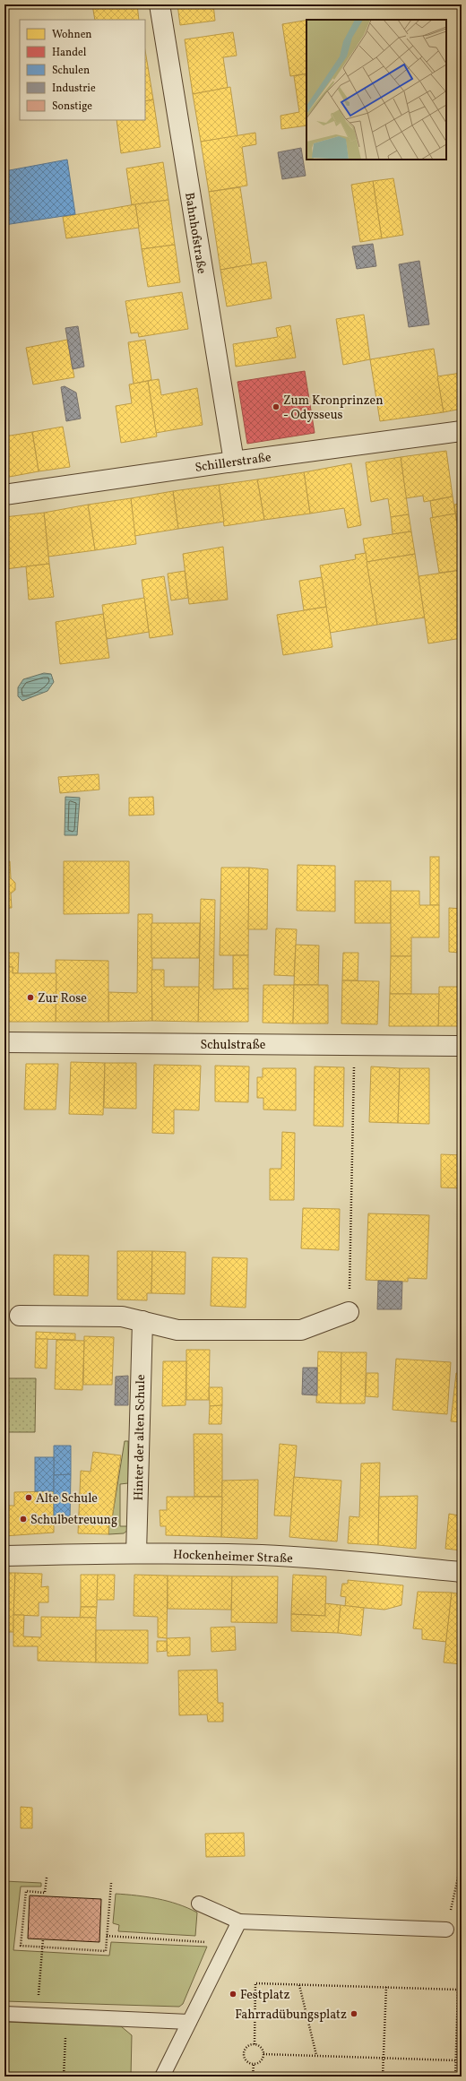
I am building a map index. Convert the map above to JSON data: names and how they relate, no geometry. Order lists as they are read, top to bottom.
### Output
{
  "streets": {
    "street": [
      "Bahnhofstraße",
      "Schillerstraße",
      "Schulstraße",
      "Hinter der alten Schule",
      "Hockenheimer Straße"
    ]
  },
  "crossings": [
    ["Bahnhofstraße", "Schillerstraße"],
    ["Hinter der alten Schule", "Hockenheimer Straße"]
  ],
  "places": [
    "Zum Kronprinzen - Odysseus",
    "Zur Rose",
    "Alte Schule",
    "Schulbetreuung",
    "Festplatz",
    "Fahrradübungsplatz"
  ],
  "legend": [
    "Wohnen",
    "Handel",
    "Schulen",
    "Industrie",
    "Sonstige"
  ]
}
